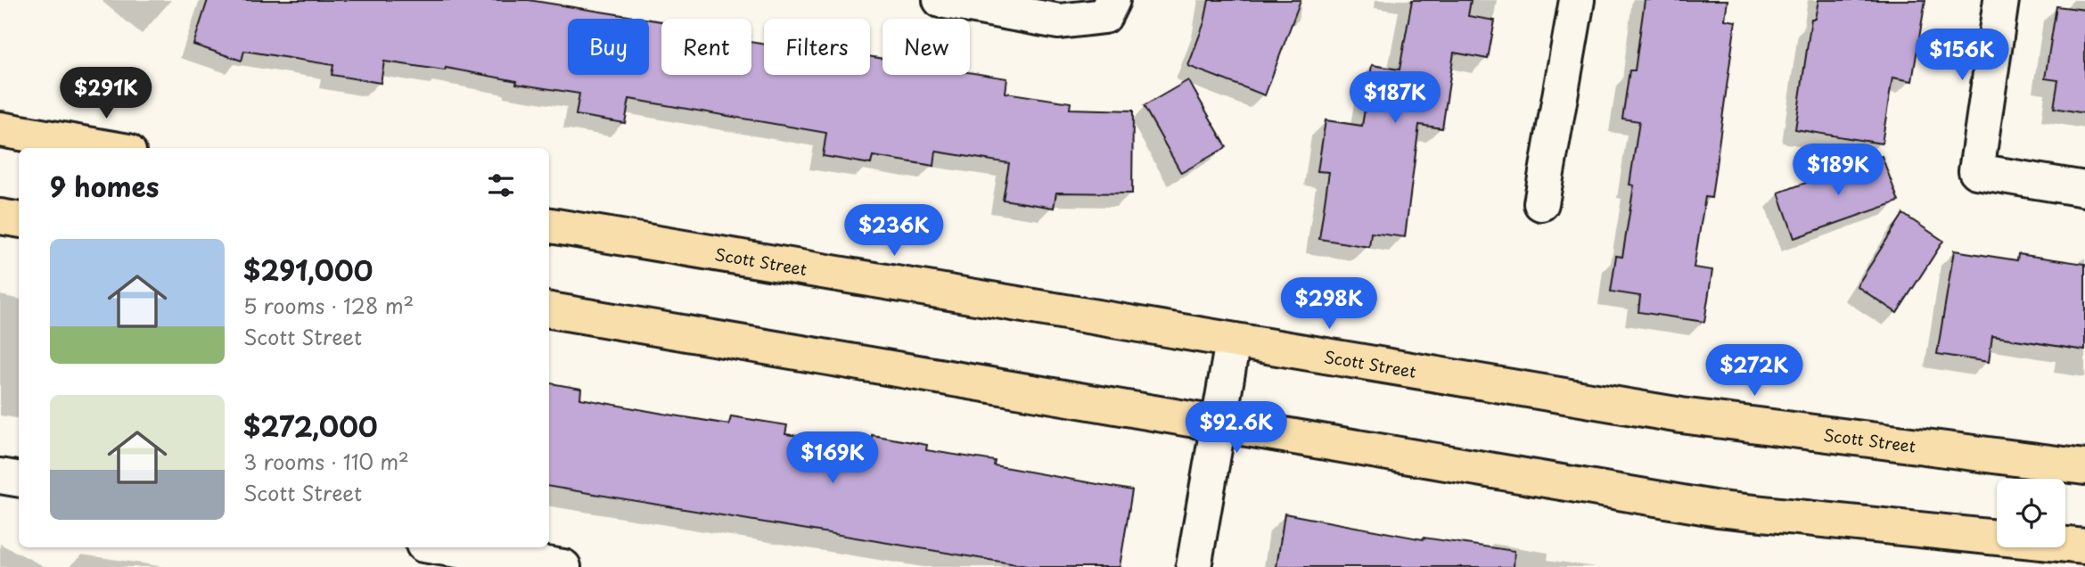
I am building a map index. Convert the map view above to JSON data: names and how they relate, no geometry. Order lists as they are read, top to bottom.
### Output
{
  "streets": {
    "main road": ["Scott Street"]
  },
  "page": {
    "chip": [
      "Buy",
      "Rent",
      "Filters",
      "New"
    ],
    "price": [
      "$156K",
      "$291K",
      "$187K",
      "$189K",
      "$236K",
      "$298K",
      "$272K",
      "$92.6K",
      "$169K"
    ],
    "heading": "9 homes",
    "list": [
      {
        "name": "$291,000",
        "note": "5 rooms · 128 m² · Scott Street"
      },
      {
        "name": "$272,000",
        "note": "3 rooms · 110 m² · Scott Street"
      }
    ]
  }
}
